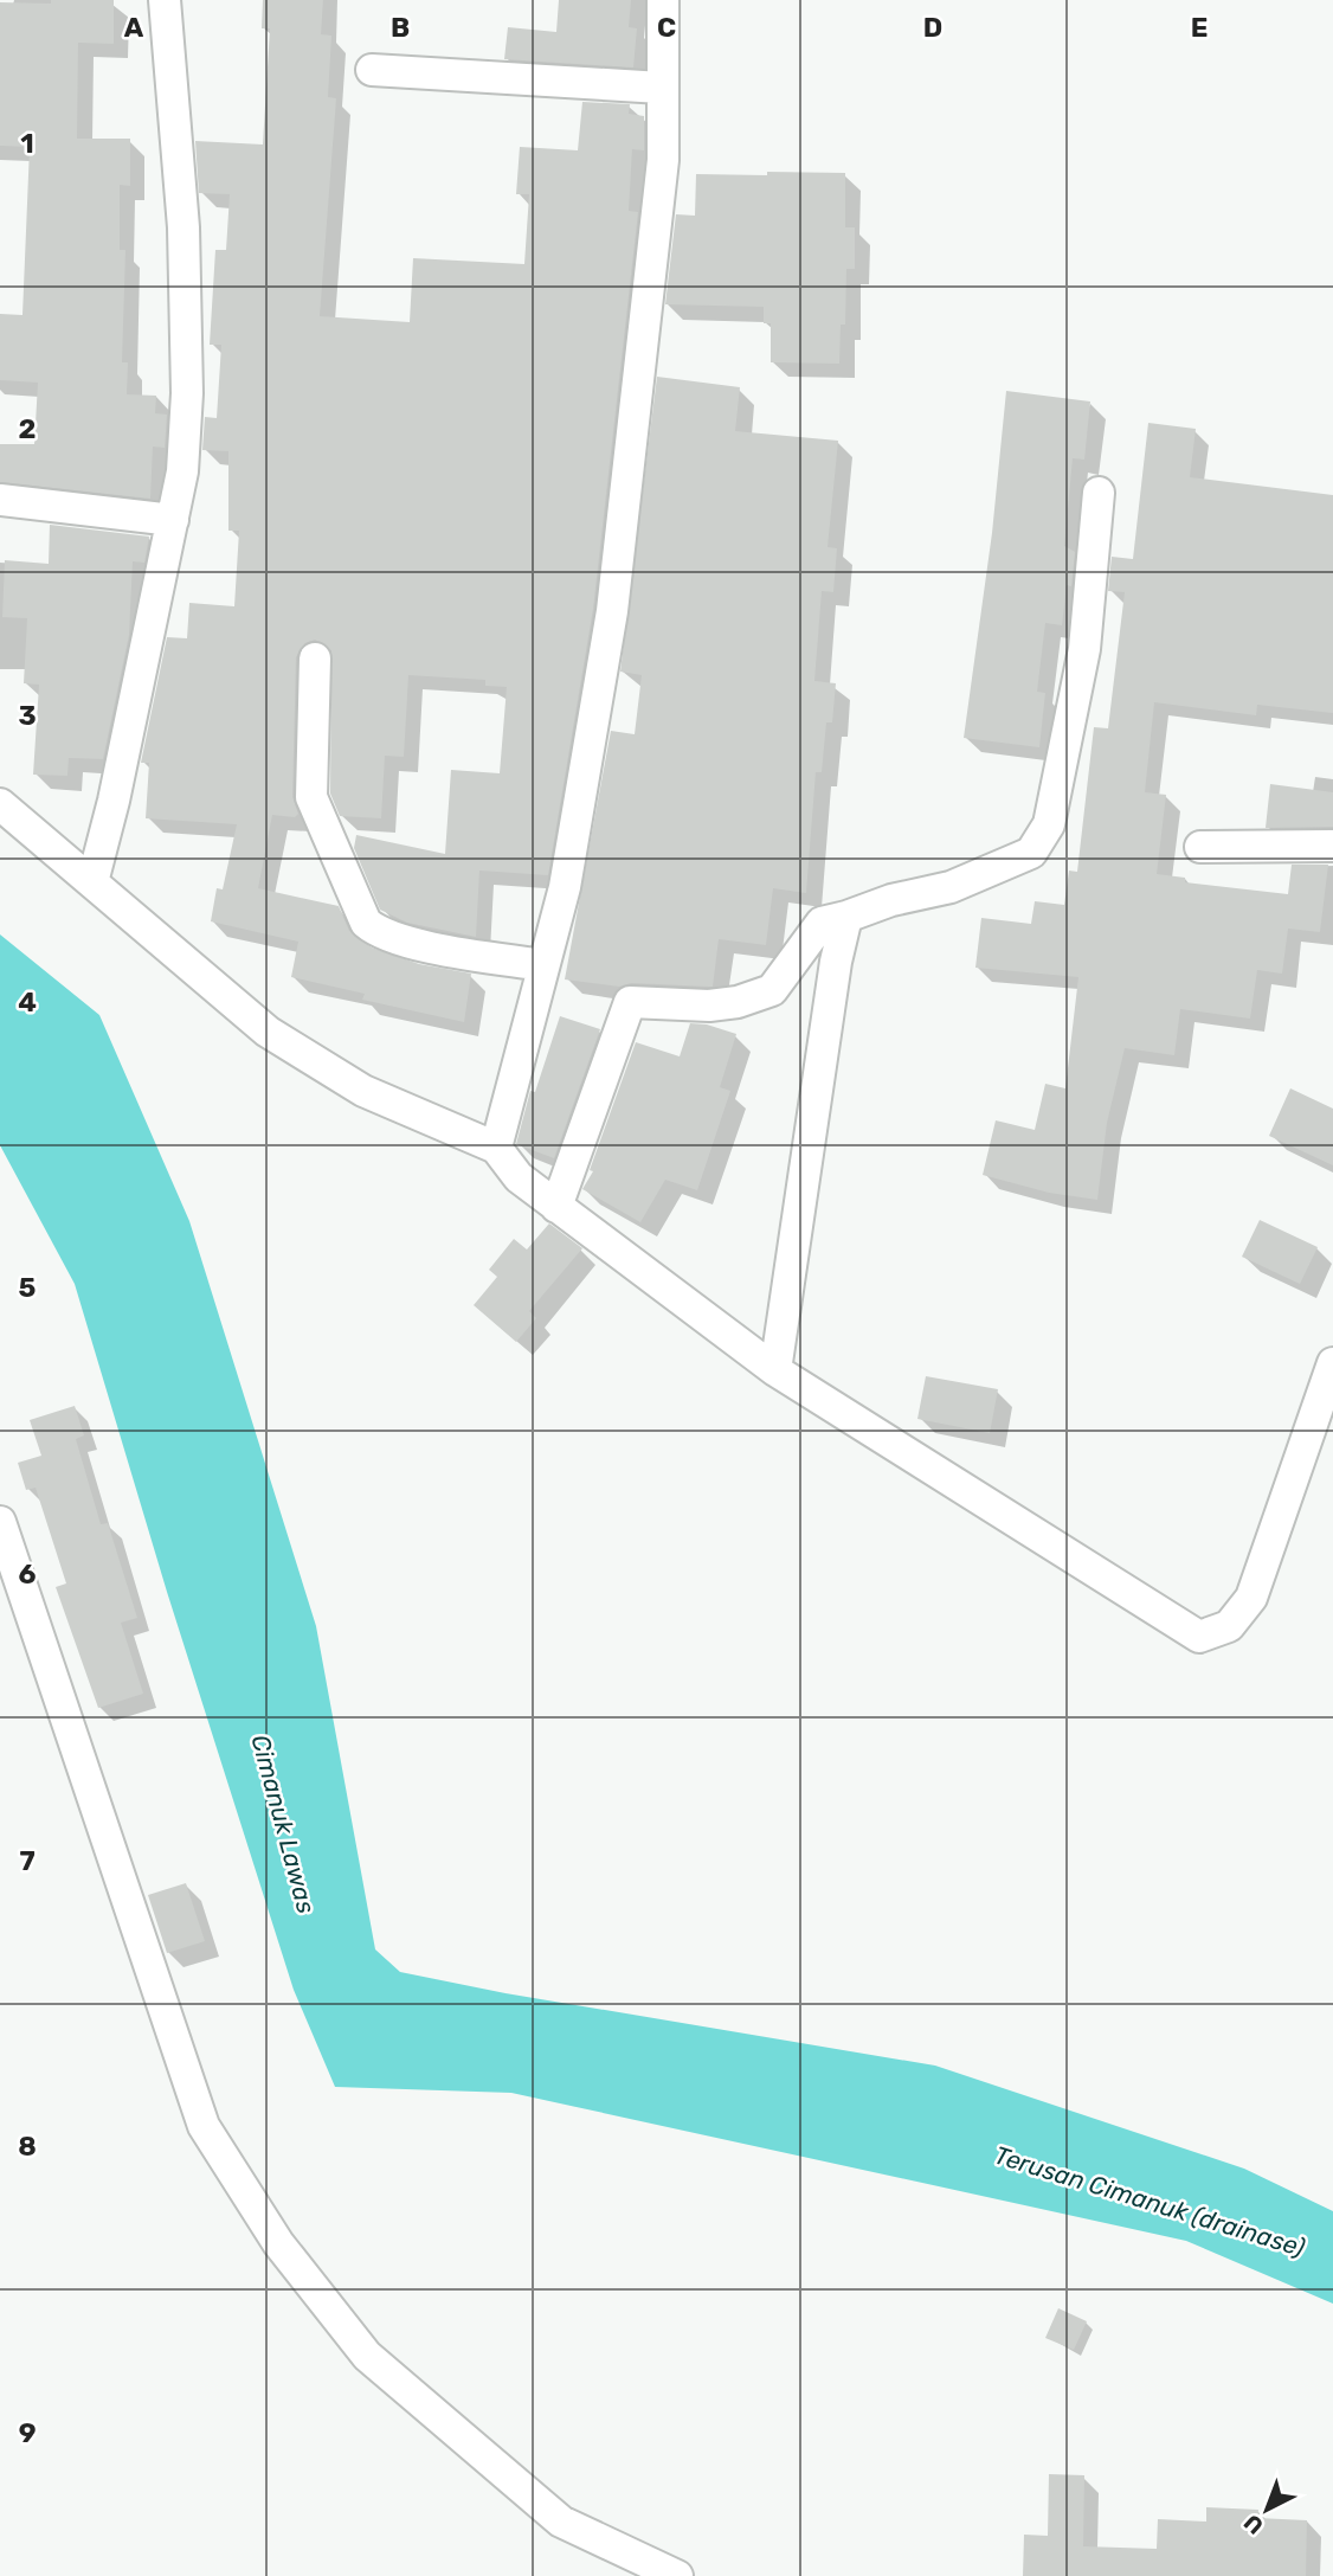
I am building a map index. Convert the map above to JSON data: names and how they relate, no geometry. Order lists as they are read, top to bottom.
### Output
{
  "water": ["Cimanuk Lawas", "Terusan Cimanuk (drainase)"],
  "north": "bottom left",
  "grid": {
    "columns": [
      "A",
      "B",
      "C",
      "D",
      "E"
    ],
    "rows": [
      "1",
      "2",
      "3",
      "4",
      "5",
      "6",
      "7",
      "8",
      "9"
    ]
  }
}
